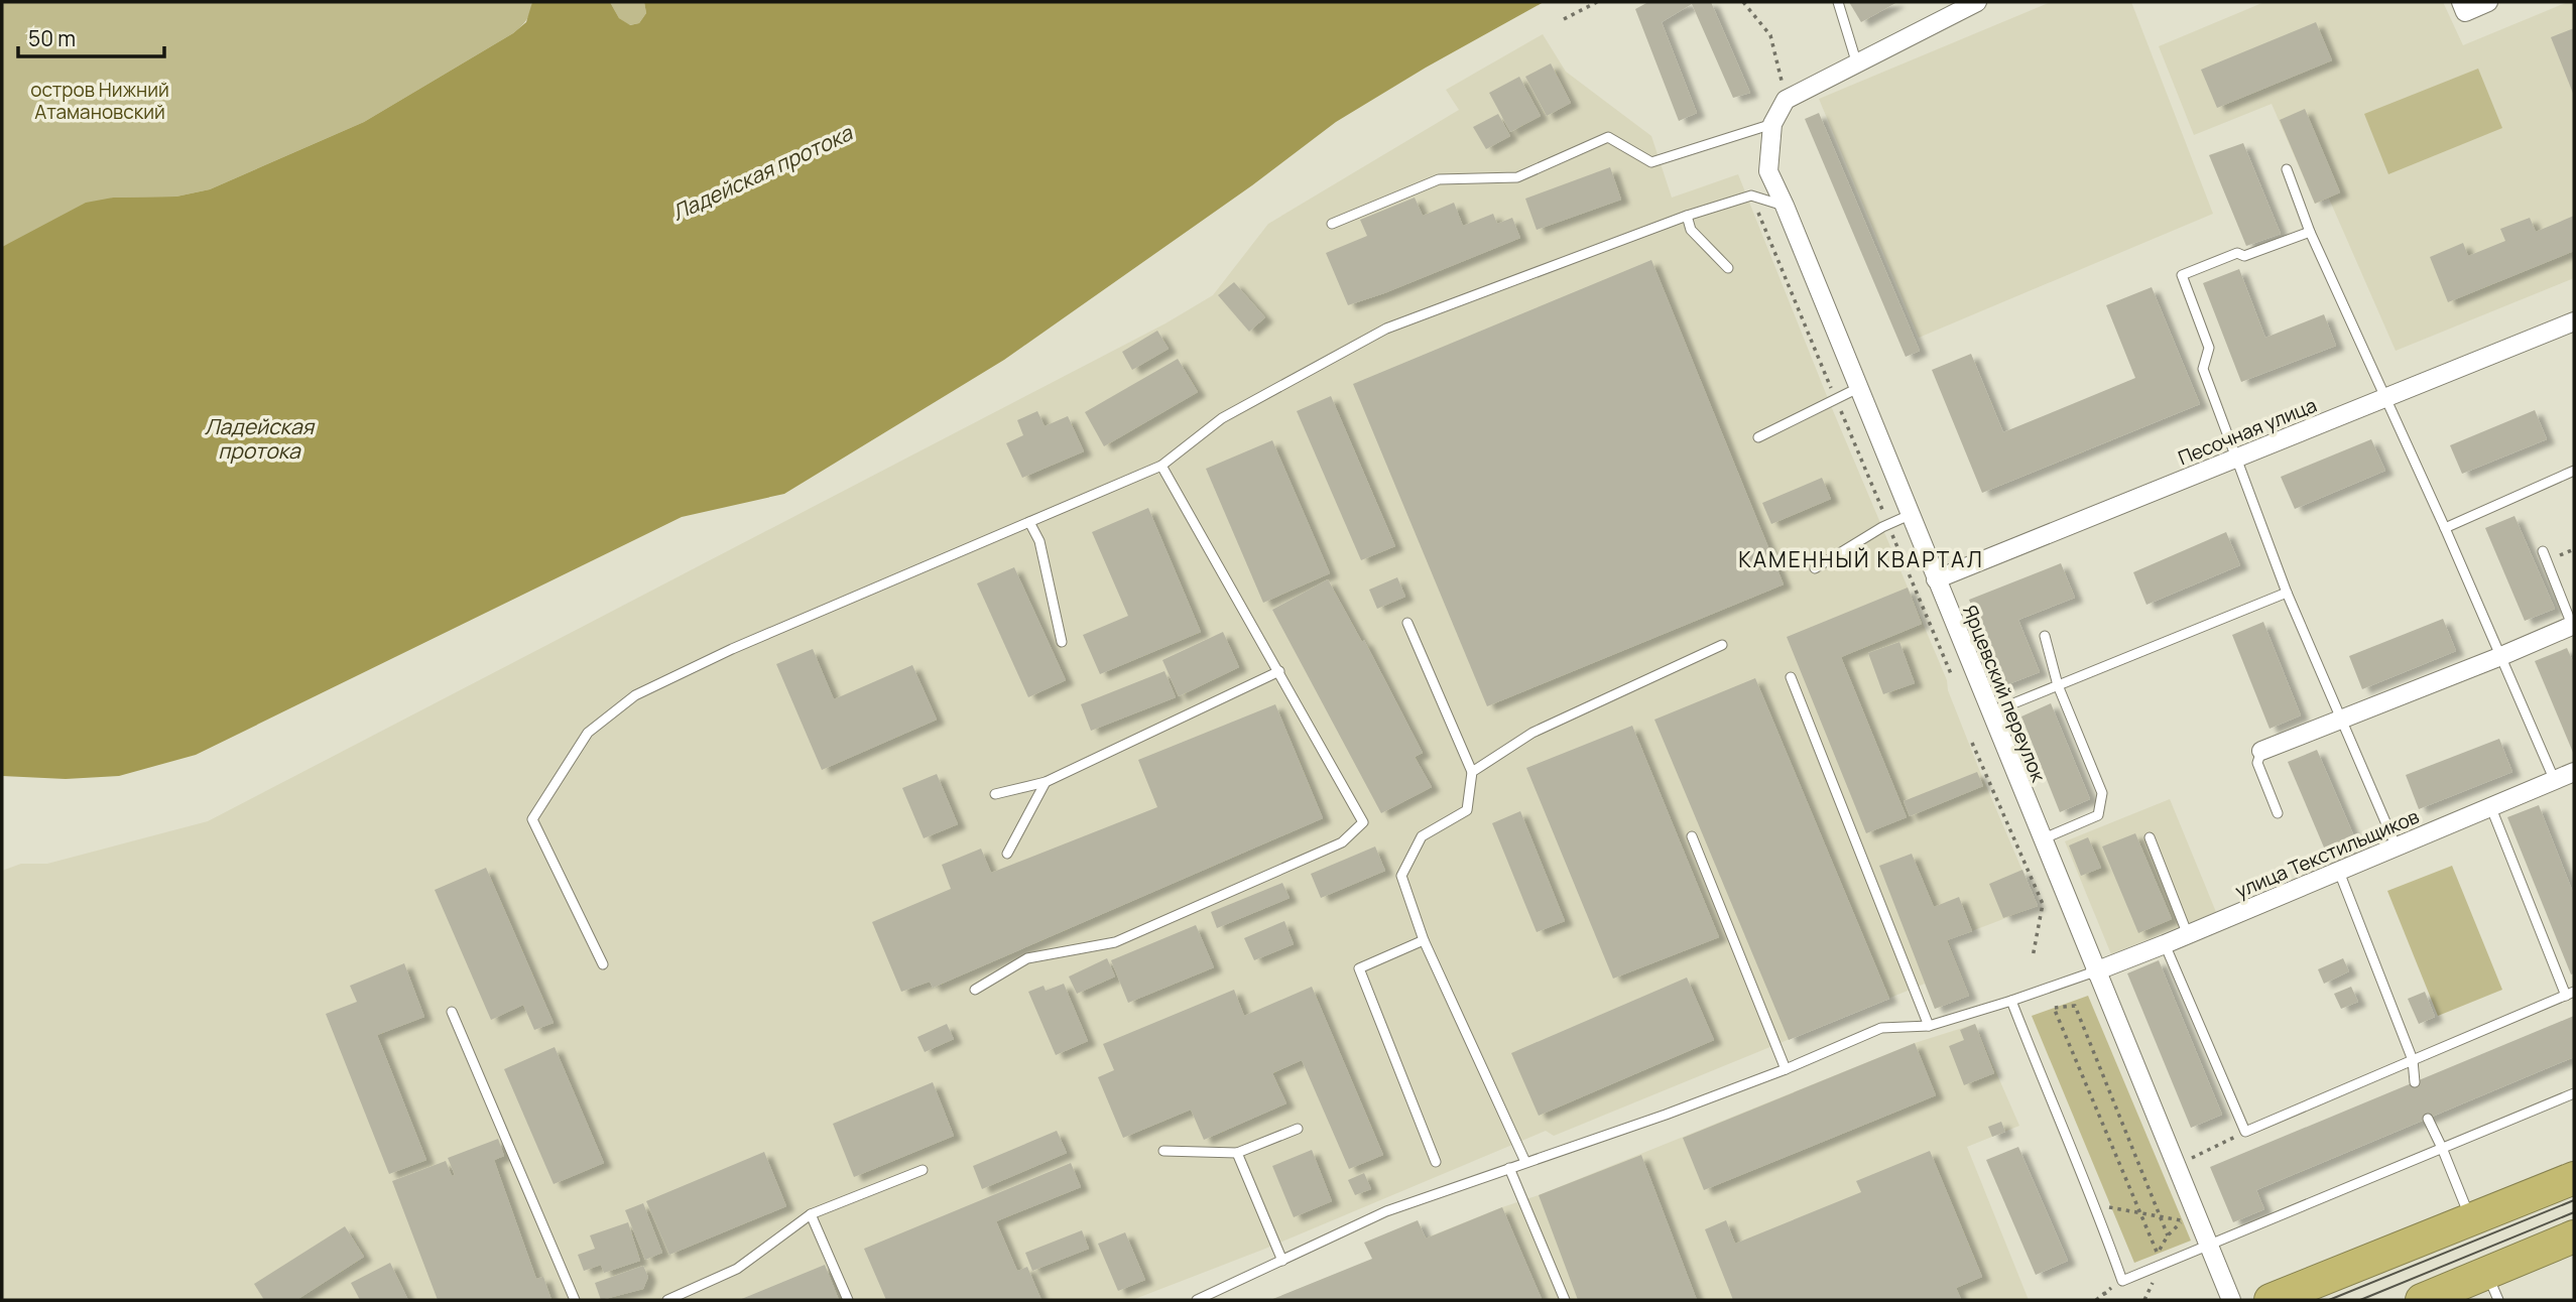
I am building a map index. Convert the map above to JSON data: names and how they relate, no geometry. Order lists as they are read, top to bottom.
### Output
{
  "streets": {
    "street": ["Песочная улица", "Ярцевский переулок", "улица Текстильщиков"]
  },
  "crossings": [
    ["Песочная улица", "Ярцевский переулок"],
    ["Ярцевский переулок", "улица Текстильщиков"]
  ],
  "districts": ["КАМЕННЫЙ КВАРТАЛ"],
  "water": ["Ладейская протока"],
  "parks": ["остров Нижний Атамановский"],
  "scale_bar": "50 m"
}
